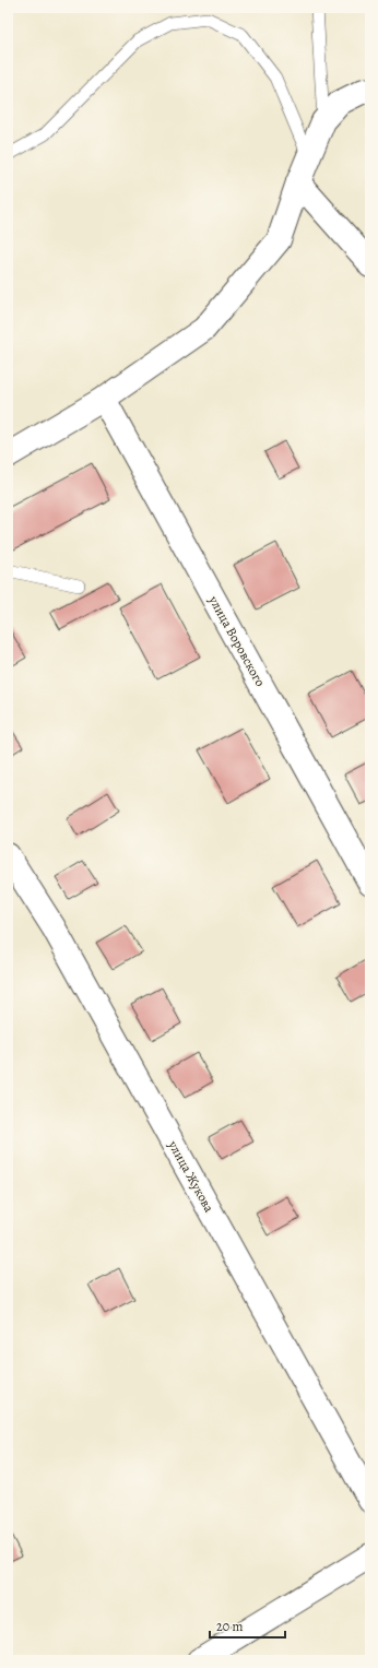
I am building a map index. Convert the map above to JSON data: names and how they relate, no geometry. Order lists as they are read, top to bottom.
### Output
{
  "streets": {
    "street": ["улица Воровского", "улица Жукова"]
  },
  "scale_bar": "20 m"
}
